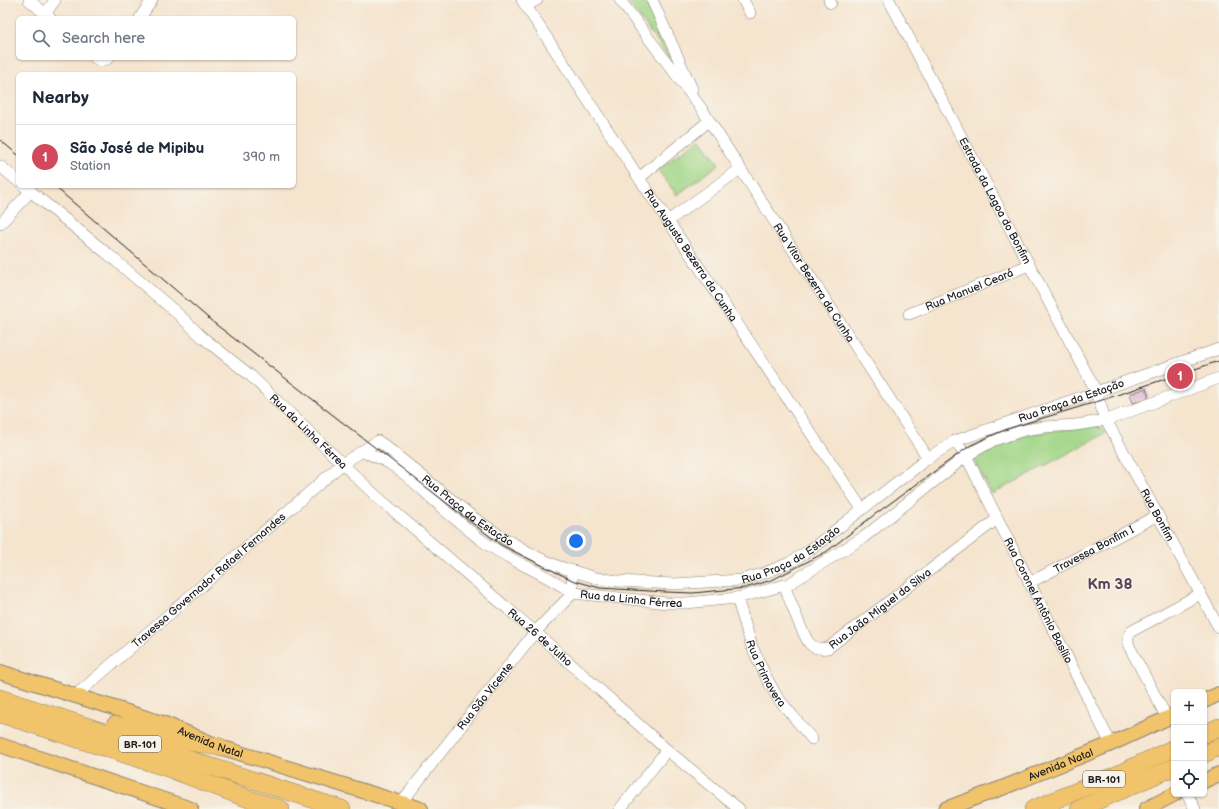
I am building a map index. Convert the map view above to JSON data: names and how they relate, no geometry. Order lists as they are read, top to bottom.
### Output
{
  "streets": {
    "highway": ["BR-101"],
    "main road": ["Avenida Natal"],
    "street": [
      "Estrada da Lagoa do Bonfim",
      "Rua Augusto Bezerra da Cunha",
      "Rua Vitor Bezerra da Cunha",
      "Rua Manuel Ceará",
      "Rua Praça da Estação",
      "Rua da Linha Férrea",
      "Rua Bonfim",
      "Travessa Bonfim I",
      "Travessa Governador Rafael Fernandes",
      "Rua Coronel Antônio Basílio",
      "Rua João Miguel da Silva",
      "Rua 26 de Julho",
      "Rua Primavera",
      "Rua São Vicente"
    ]
  },
  "crossings": [
    ["Estrada da Lagoa do Bonfim", "Rua Manuel Ceará"],
    ["Estrada da Lagoa do Bonfim", "Rua Praça da Estação"],
    ["Estrada da Lagoa do Bonfim", "Rua Bonfim"],
    ["Rua Augusto Bezerra da Cunha", "Rua Praça da Estação"],
    ["Rua Vitor Bezerra da Cunha", "Rua Praça da Estação"],
    ["Rua Praça da Estação", "Rua da Linha Férrea"],
    ["Rua Praça da Estação", "Rua Bonfim"],
    ["Rua Praça da Estação", "Rua Coronel Antônio Basílio"],
    ["Rua Praça da Estação", "Rua João Miguel da Silva"],
    ["Rua da Linha Férrea", "Travessa Governador Rafael Fernandes"],
    ["Rua da Linha Férrea", "Rua João Miguel da Silva"],
    ["Rua da Linha Férrea", "Rua 26 de Julho"],
    ["Rua da Linha Férrea", "Rua Primavera"],
    ["Rua da Linha Férrea", "Rua São Vicente"],
    ["Rua Bonfim", "Travessa Bonfim I"],
    ["Travessa Bonfim I", "Rua Coronel Antônio Basílio"],
    ["Travessa Governador Rafael Fernandes", "Rua 26 de Julho"],
    ["Travessa Governador Rafael Fernandes", "Avenida Natal"],
    ["Rua Coronel Antônio Basílio", "Rua João Miguel da Silva"],
    ["Rua Coronel Antônio Basílio", "Avenida Natal"],
    ["Rua 26 de Julho", "Rua São Vicente"],
    ["Rua São Vicente", "Avenida Natal"]
  ],
  "districts": ["Km 38"],
  "page": {
    "search": "Search here",
    "heading": "Nearby",
    "list": [
      {
        "mark": "1",
        "name": "São José de Mipibu",
        "note": "Station",
        "value": "390 m"
      }
    ],
    "pins": "1",
    "map_buttons": ["+", "−"]
  }
}
